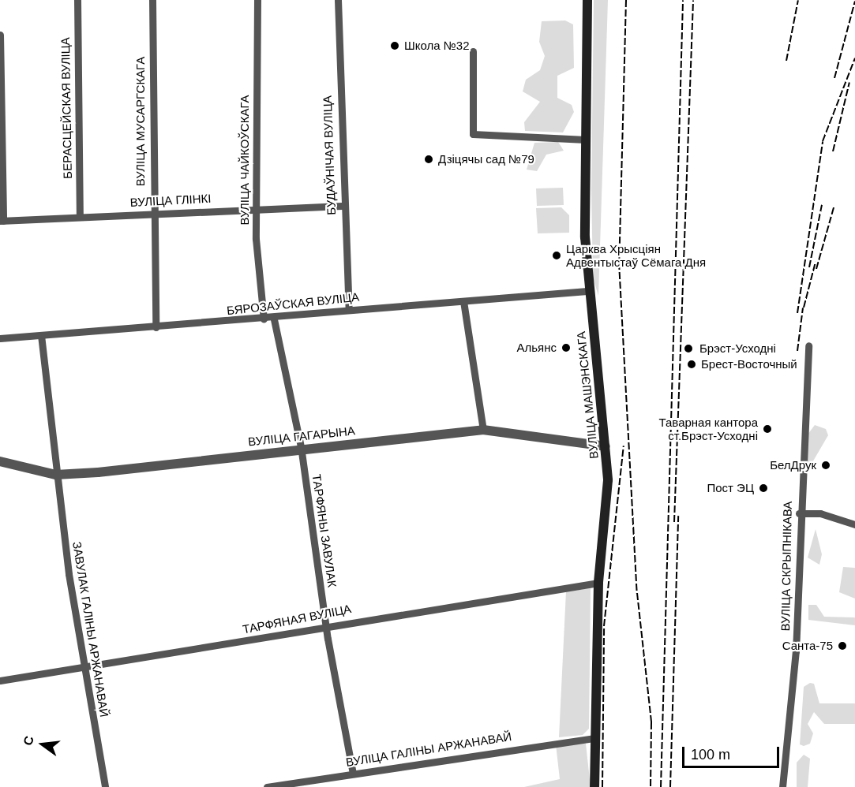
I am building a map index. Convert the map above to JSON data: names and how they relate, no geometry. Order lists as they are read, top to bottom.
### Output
{
  "streets": {
    "main road": ["ВУЛІЦА МАШЭНСКАГА"],
    "street": [
      "БЕРАСЦЕЙСКАЯ ВУЛІЦА",
      "ВУЛІЦА МУСАРГСКАГА",
      "БУДАЎНІЧАЯ ВУЛІЦА",
      "ВУЛІЦА ЧАЙКОЎСКАГА",
      "ВУЛІЦА ГЛІНКІ",
      "БЯРОЗАЎСКАЯ ВУЛІЦА",
      "ВУЛІЦА ГАГАРЫНА",
      "ТАРФЯНЫ ЗАВУЛАК",
      "ВУЛІЦА СКРЫПНІКАВА",
      "ТАРФЯНАЯ ВУЛІЦА",
      "ЗАВУЛАК ГАЛІНЫ АРЖАНАВАЙ",
      "ВУЛІЦА ГАЛІНЫ АРЖАНАВАЙ"
    ]
  },
  "crossings": [
    ["БЕРАСЦЕЙСКАЯ ВУЛІЦА", "ВУЛІЦА ГЛІНКІ"],
    ["ВУЛІЦА МУСАРГСКАГА", "ВУЛІЦА ГЛІНКІ"],
    ["ВУЛІЦА МУСАРГСКАГА", "БЯРОЗАЎСКАЯ ВУЛІЦА"],
    ["БУДАЎНІЧАЯ ВУЛІЦА", "ВУЛІЦА ГЛІНКІ"],
    ["БУДАЎНІЧАЯ ВУЛІЦА", "БЯРОЗАЎСКАЯ ВУЛІЦА"],
    ["ВУЛІЦА ЧАЙКОЎСКАГА", "ВУЛІЦА ГЛІНКІ"],
    ["ВУЛІЦА ЧАЙКОЎСКАГА", "БЯРОЗАЎСКАЯ ВУЛІЦА"],
    ["БЯРОЗАЎСКАЯ ВУЛІЦА", "ВУЛІЦА МАШЭНСКАГА"],
    ["БЯРОЗАЎСКАЯ ВУЛІЦА", "ТАРФЯНЫ ЗАВУЛАК"],
    ["БЯРОЗАЎСКАЯ ВУЛІЦА", "ЗАВУЛАК ГАЛІНЫ АРЖАНАВАЙ"],
    ["ВУЛІЦА МАШЭНСКАГА", "ВУЛІЦА ГАГАРЫНА"],
    ["ВУЛІЦА МАШЭНСКАГА", "ТАРФЯНАЯ ВУЛІЦА"],
    ["ВУЛІЦА МАШЭНСКАГА", "ВУЛІЦА ГАЛІНЫ АРЖАНАВАЙ"],
    ["ВУЛІЦА ГАГАРЫНА", "ТАРФЯНЫ ЗАВУЛАК"],
    ["ВУЛІЦА ГАГАРЫНА", "ЗАВУЛАК ГАЛІНЫ АРЖАНАВАЙ"],
    ["ТАРФЯНЫ ЗАВУЛАК", "ТАРФЯНАЯ ВУЛІЦА"],
    ["ТАРФЯНЫ ЗАВУЛАК", "ВУЛІЦА ГАЛІНЫ АРЖАНАВАЙ"],
    ["ТАРФЯНАЯ ВУЛІЦА", "ЗАВУЛАК ГАЛІНЫ АРЖАНАВАЙ"]
  ],
  "places": [
    "Школа №32",
    "Дзіцячы сад №79",
    "Царква Хрысціян Адвентыстаў Сёмага Дня",
    "Альянс",
    "Брэст-Усходні",
    "Брест-Восточный",
    "Таварная кантора ст.Брэст-Усходні",
    "БелДрук",
    "Пост ЭЦ",
    "Санта-75"
  ],
  "scale_bar": "100 m",
  "north": "left"
}
